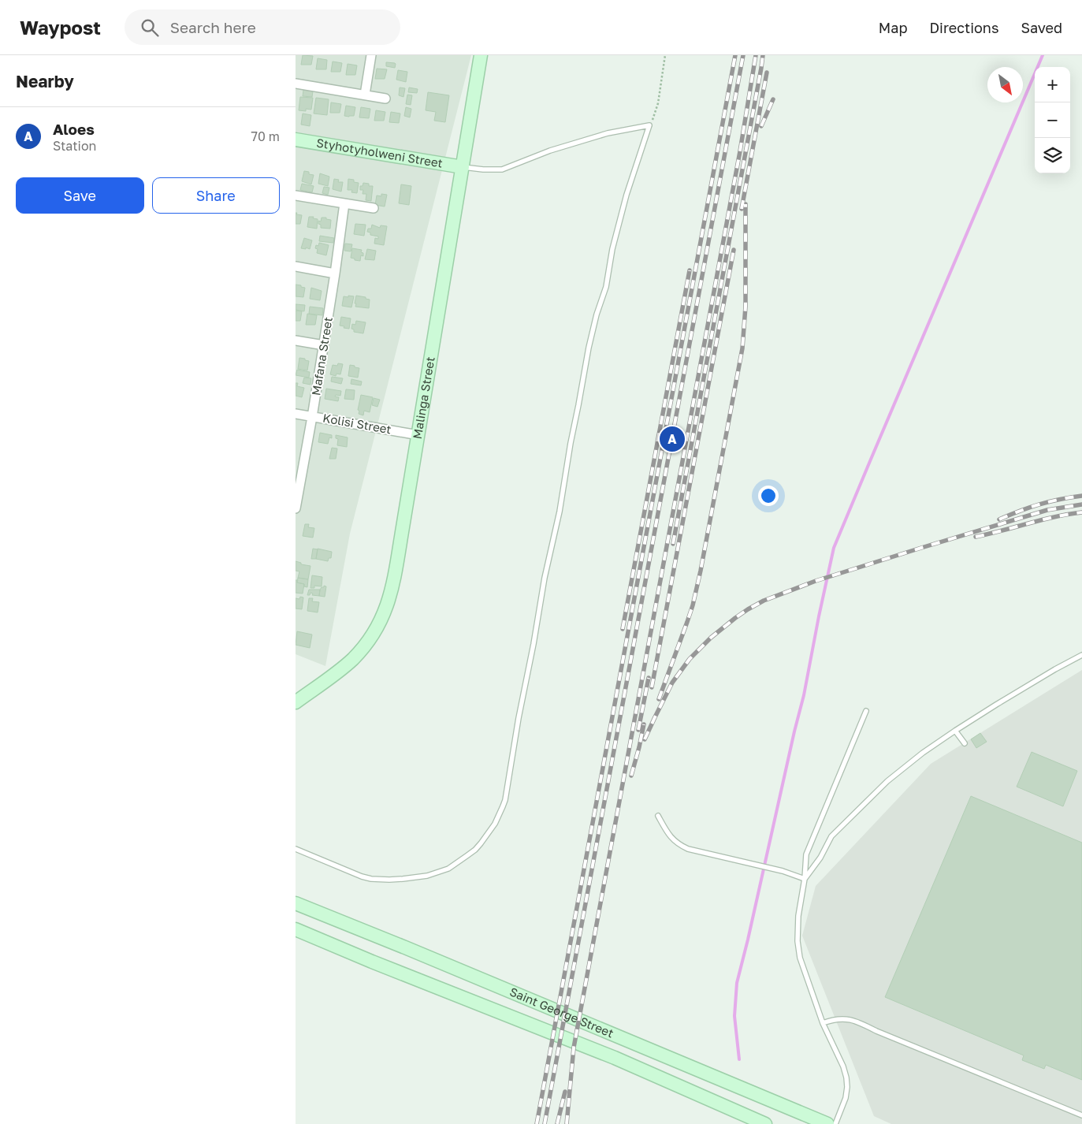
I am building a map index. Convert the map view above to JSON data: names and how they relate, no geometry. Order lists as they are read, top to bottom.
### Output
{
  "streets": {
    "main road": ["Styhotyholweni Street", "Malinga Street", "Saint George Street"],
    "street": ["Mafana Street", "Kolisi Street"]
  },
  "crossings": [
    ["Styhotyholweni Street", "Malinga Street"],
    ["Mafana Street", "Kolisi Street"],
    ["Malinga Street", "Kolisi Street"]
  ],
  "north": "bottom right",
  "page": {
    "header": "Waypost",
    "search": "Search here",
    "nav": ["Map", "Directions", "Saved"],
    "heading": "Nearby",
    "map_buttons": ["+", "−"],
    "list": [
      {
        "mark": "A",
        "name": "Aloes",
        "note": "Station",
        "value": "70 m"
      }
    ],
    "buttons": ["Save", "Share"],
    "pins": "A"
  }
}
